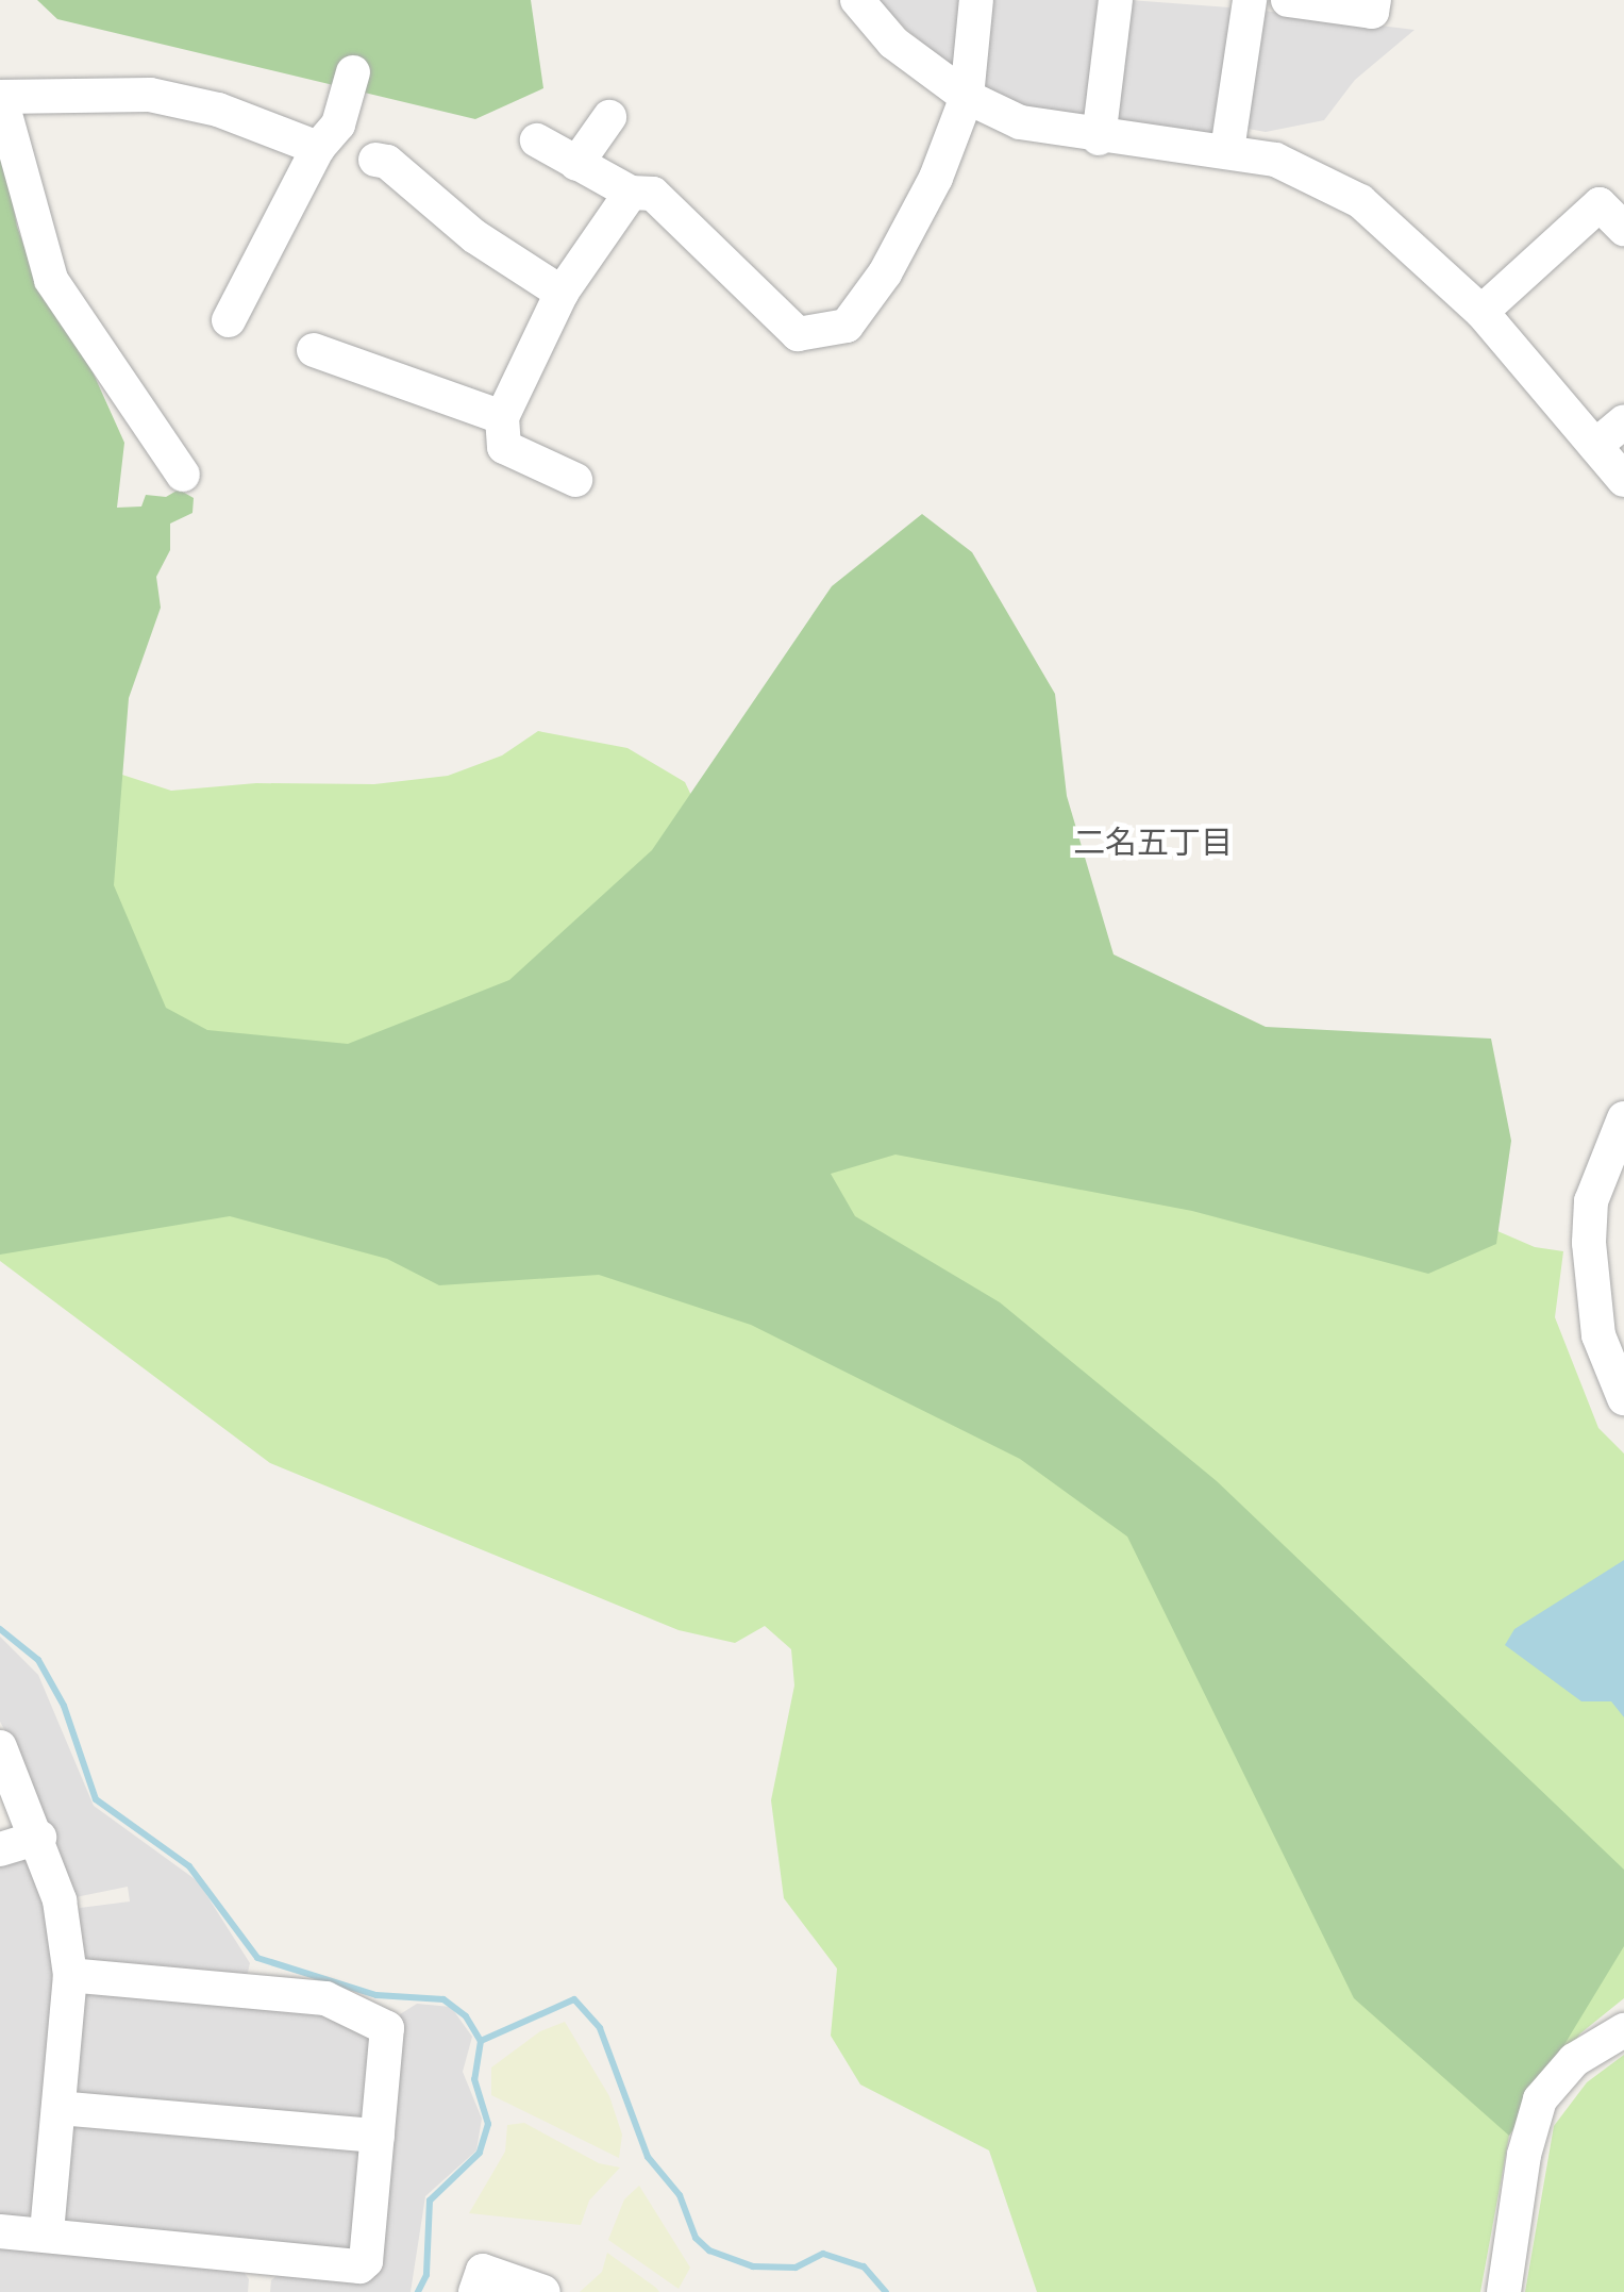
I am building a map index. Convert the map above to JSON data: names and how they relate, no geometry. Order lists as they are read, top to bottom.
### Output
{
  "districts": ["二名五丁目"]
}
